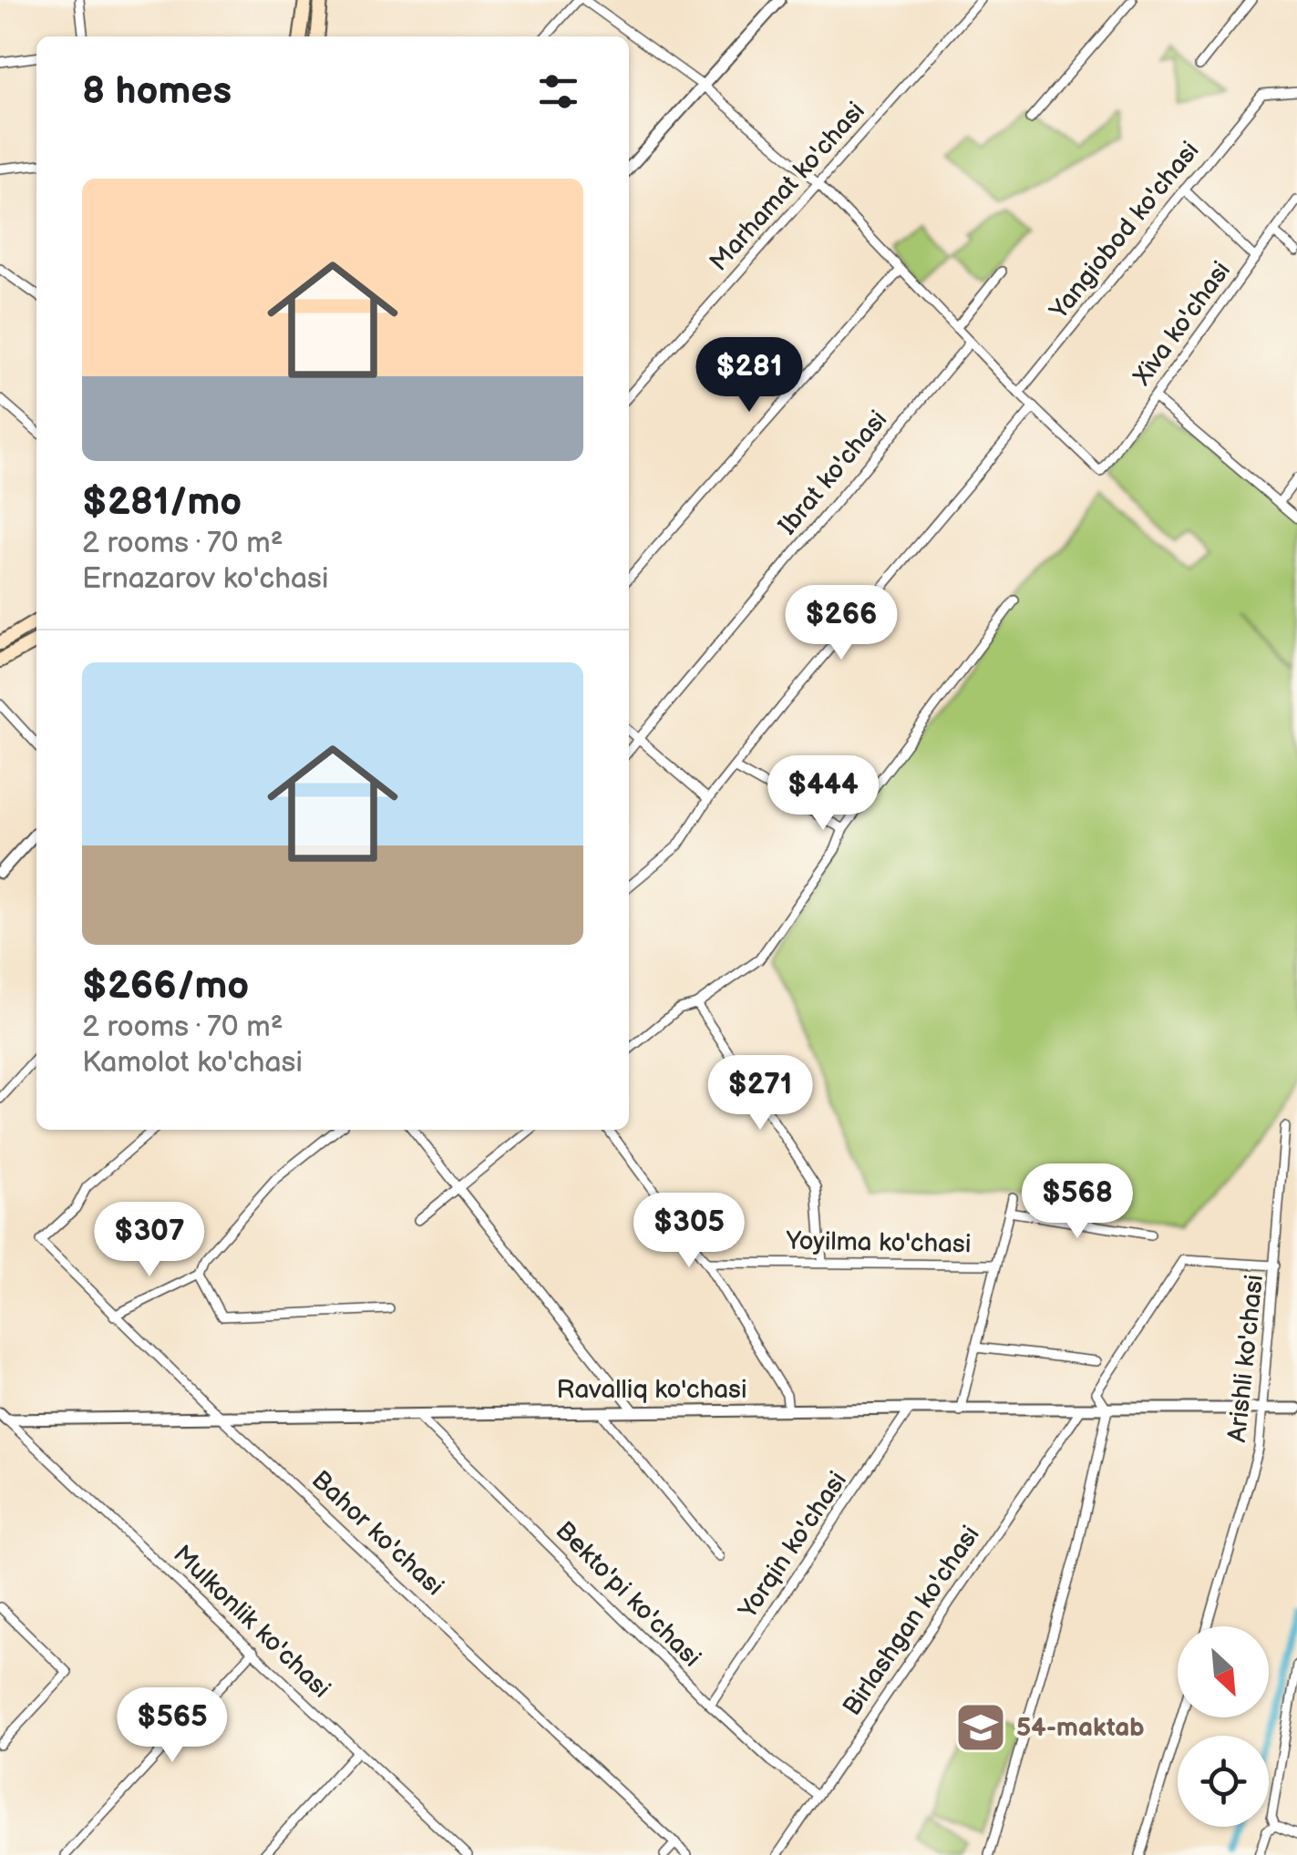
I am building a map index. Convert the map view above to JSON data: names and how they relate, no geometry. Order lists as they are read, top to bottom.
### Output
{
  "streets": {
    "street": [
      "Marhamat ko'chasi",
      "Yangiobod ko'chasi",
      "Xiva ko'chasi",
      "Ibrat ko'chasi",
      "Yoyilma ko'chasi",
      "Arishli ko'chasi",
      "Ravalliq ko'chasi",
      "Bahor ko'chasi",
      "Yorqin ko'chasi",
      "Bekto'pi ko'chasi",
      "Birlashgan ko'chasi",
      "Mulkonlik ko'chasi"
    ]
  },
  "crossings": [
    ["Arishli ko'chasi", "Ravalliq ko'chasi"],
    ["Ravalliq ko'chasi", "Bahor ko'chasi"],
    ["Ravalliq ko'chasi", "Yorqin ko'chasi"],
    ["Ravalliq ko'chasi", "Bekto'pi ko'chasi"],
    ["Ravalliq ko'chasi", "Birlashgan ko'chasi"],
    ["Ravalliq ko'chasi", "Mulkonlik ko'chasi"],
    ["Yorqin ko'chasi", "Bekto'pi ko'chasi"],
    ["Bekto'pi ko'chasi", "Birlashgan ko'chasi"]
  ],
  "places": {
    "school or university": ["54-maktab"]
  },
  "north": "bottom right",
  "page": {
    "heading": "8 homes",
    "list": [
      {
        "name": "$281/mo",
        "note": "2 rooms · 70 m² · Ernazarov ko'chasi"
      },
      {
        "name": "$266/mo",
        "note": "2 rooms · 70 m² · Kamolot ko'chasi"
      }
    ],
    "price": [
      "$281",
      "$266",
      "$444",
      "$271",
      "$568",
      "$305",
      "$307",
      "$565"
    ]
  }
}
